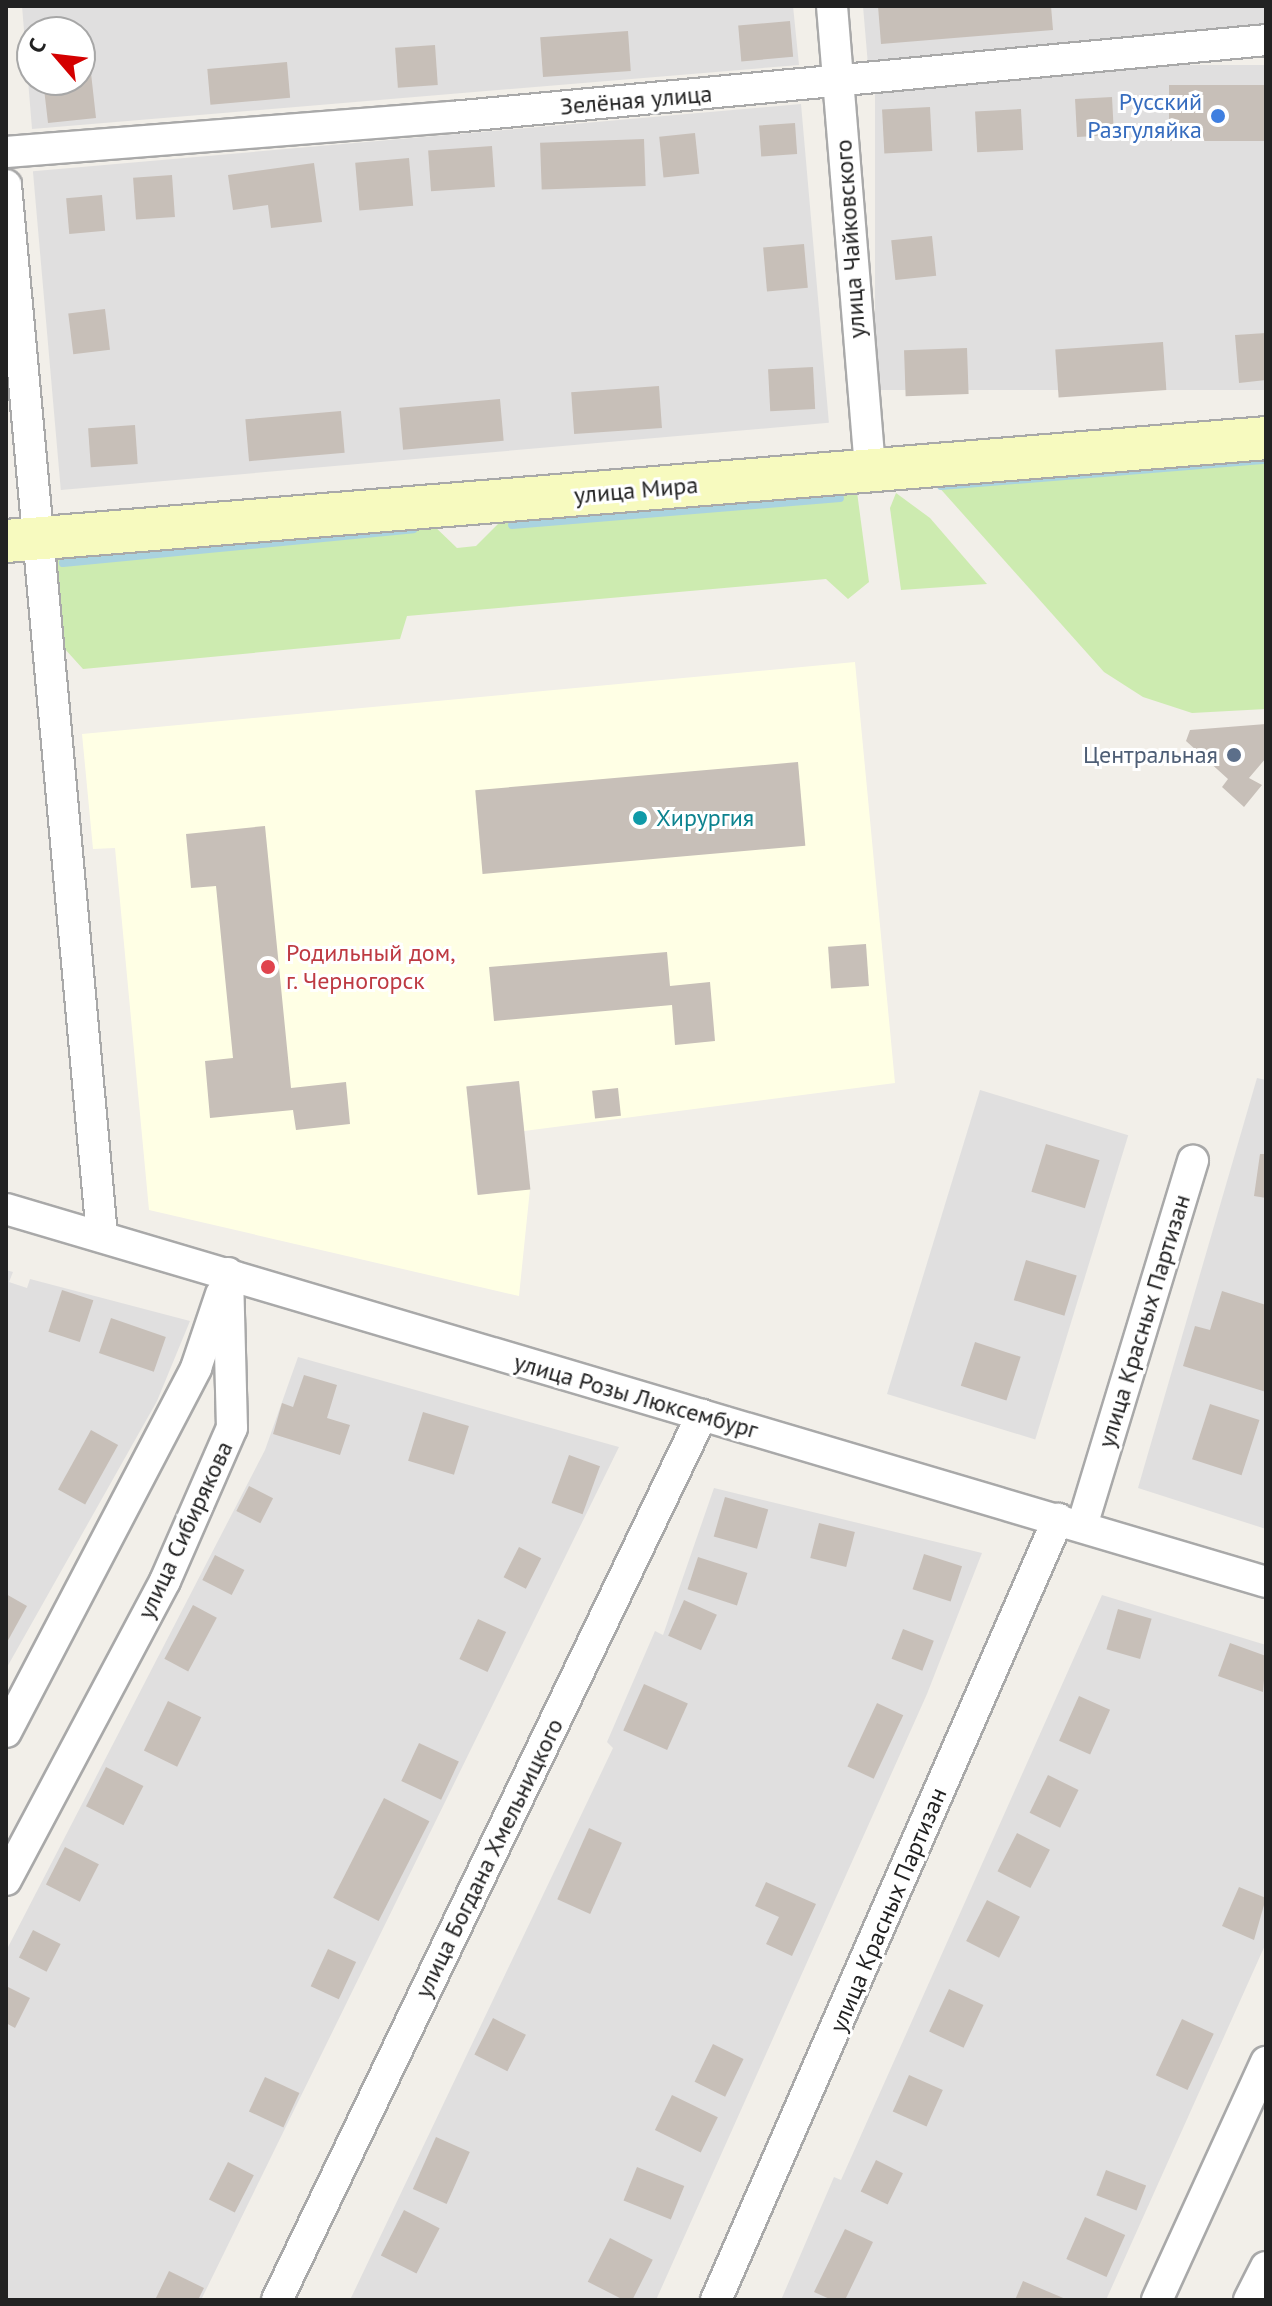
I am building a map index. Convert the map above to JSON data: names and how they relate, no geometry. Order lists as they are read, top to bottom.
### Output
{
  "streets": {
    "main road": ["улица Мира"],
    "street": [
      "Зелёная улица",
      "улица Чайковского",
      "улица Красных Партизан",
      "улица Розы Люксембург",
      "улица Сибирякова",
      "улица Богдана Хмельницкого"
    ]
  },
  "crossings": [
    ["Зелёная улица", "улица Чайковского"],
    ["улица Чайковского", "улица Мира"],
    ["улица Красных Партизан", "улица Розы Люксембург"],
    ["улица Розы Люксембург", "улица Сибирякова"],
    ["улица Розы Люксембург", "улица Богдана Хмельницкого"]
  ],
  "places": [
    "Русский Разгуляйка",
    "Центральная",
    "Хирургия",
    "Родильный дом, г. Черногорск"
  ],
  "north": "top left"
}
